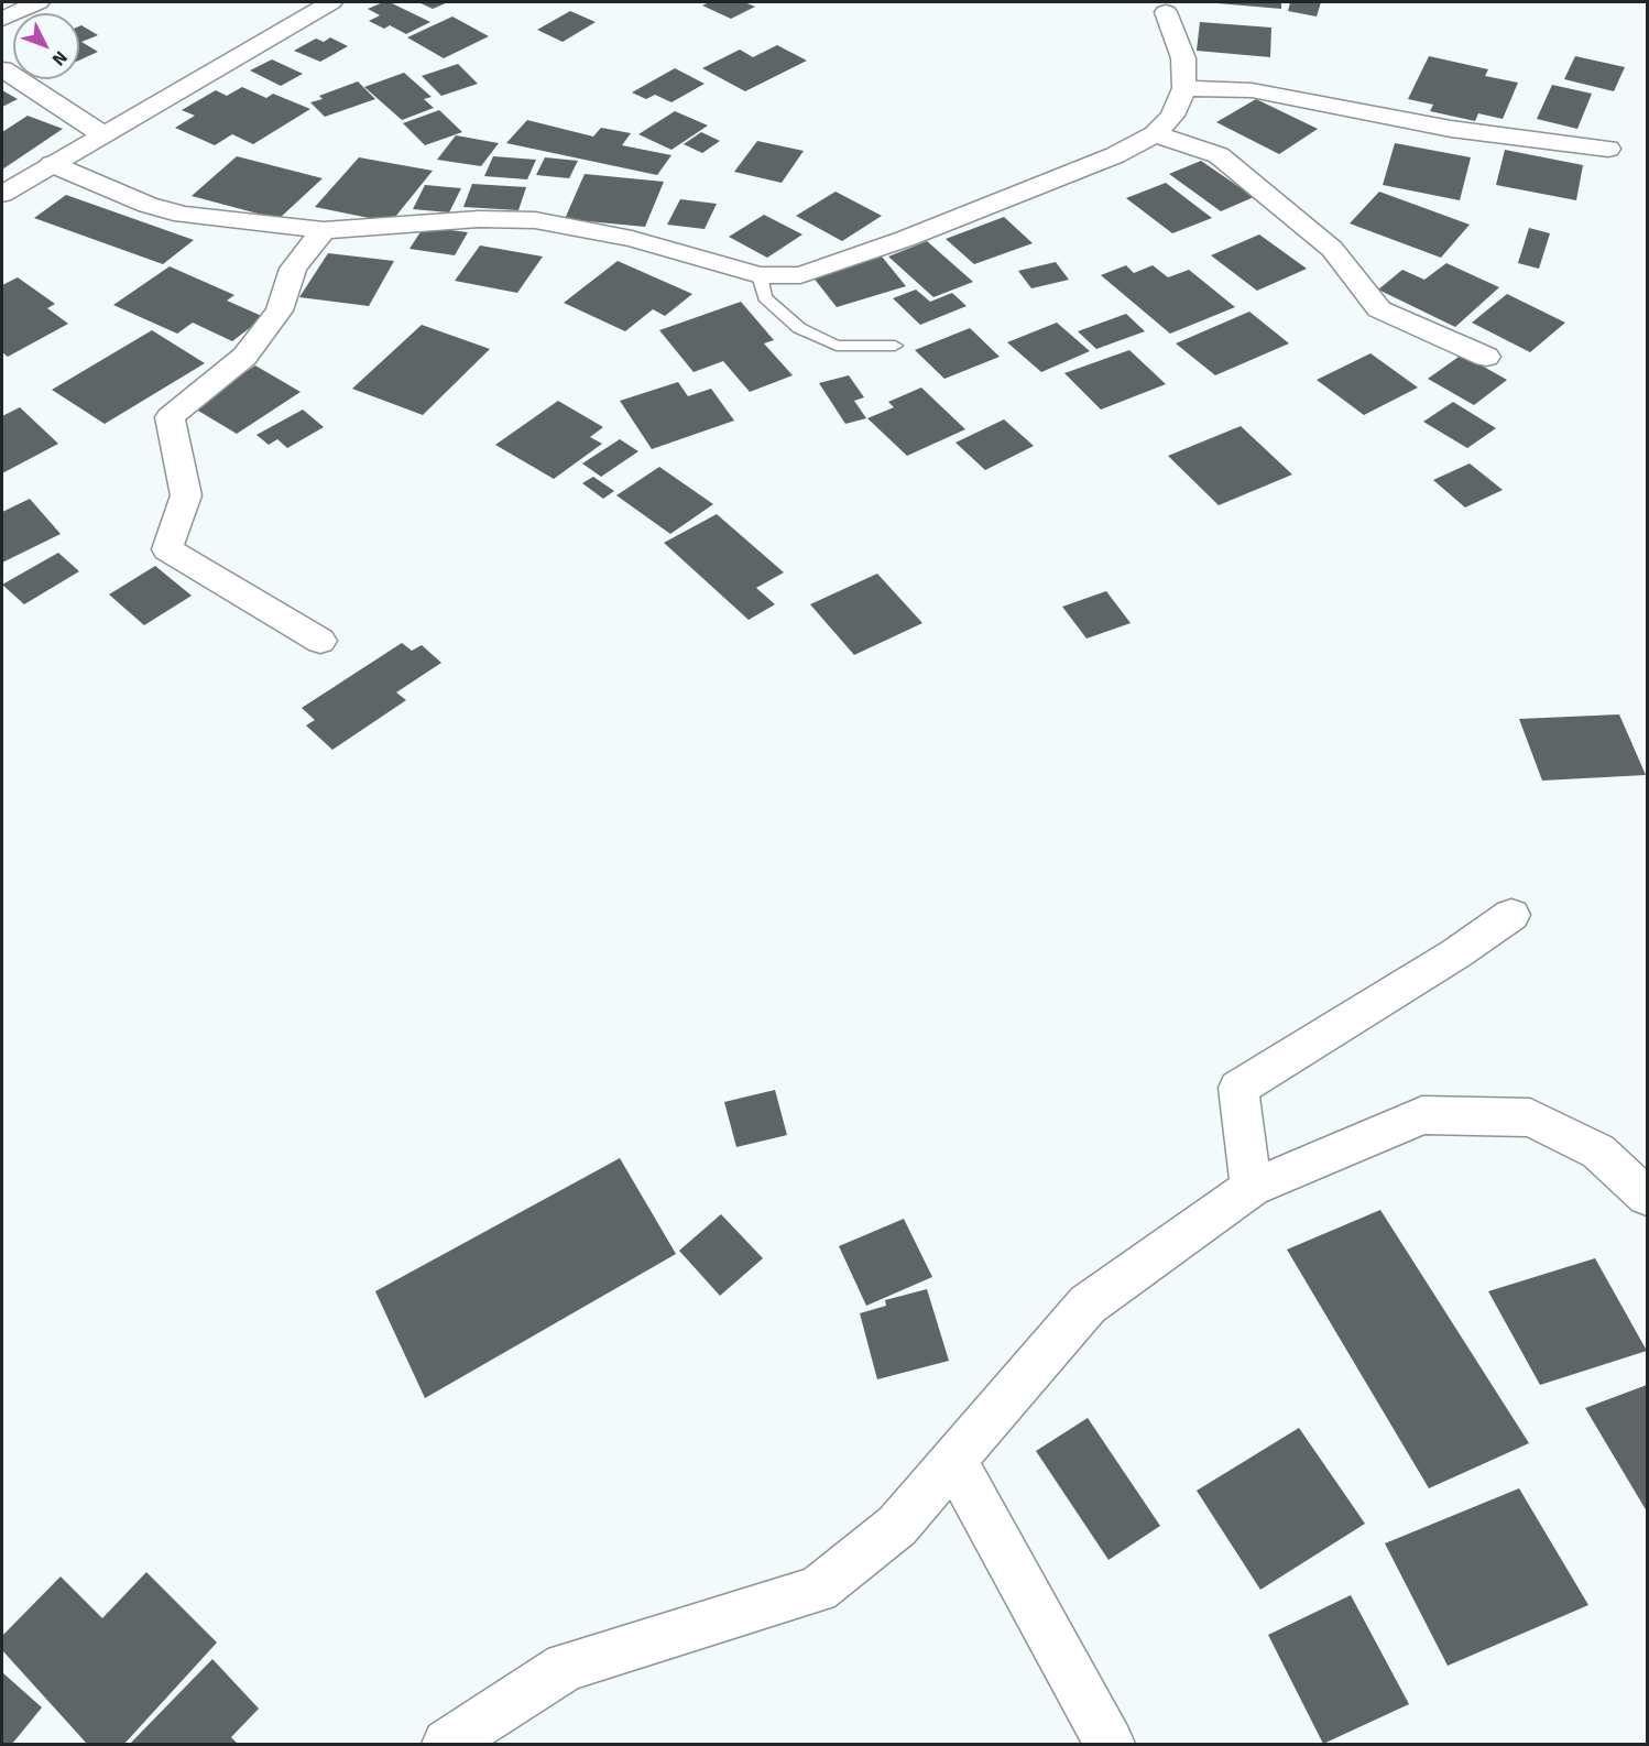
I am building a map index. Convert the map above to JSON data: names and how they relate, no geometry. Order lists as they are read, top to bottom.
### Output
{
  "north": "bottom right"
}
